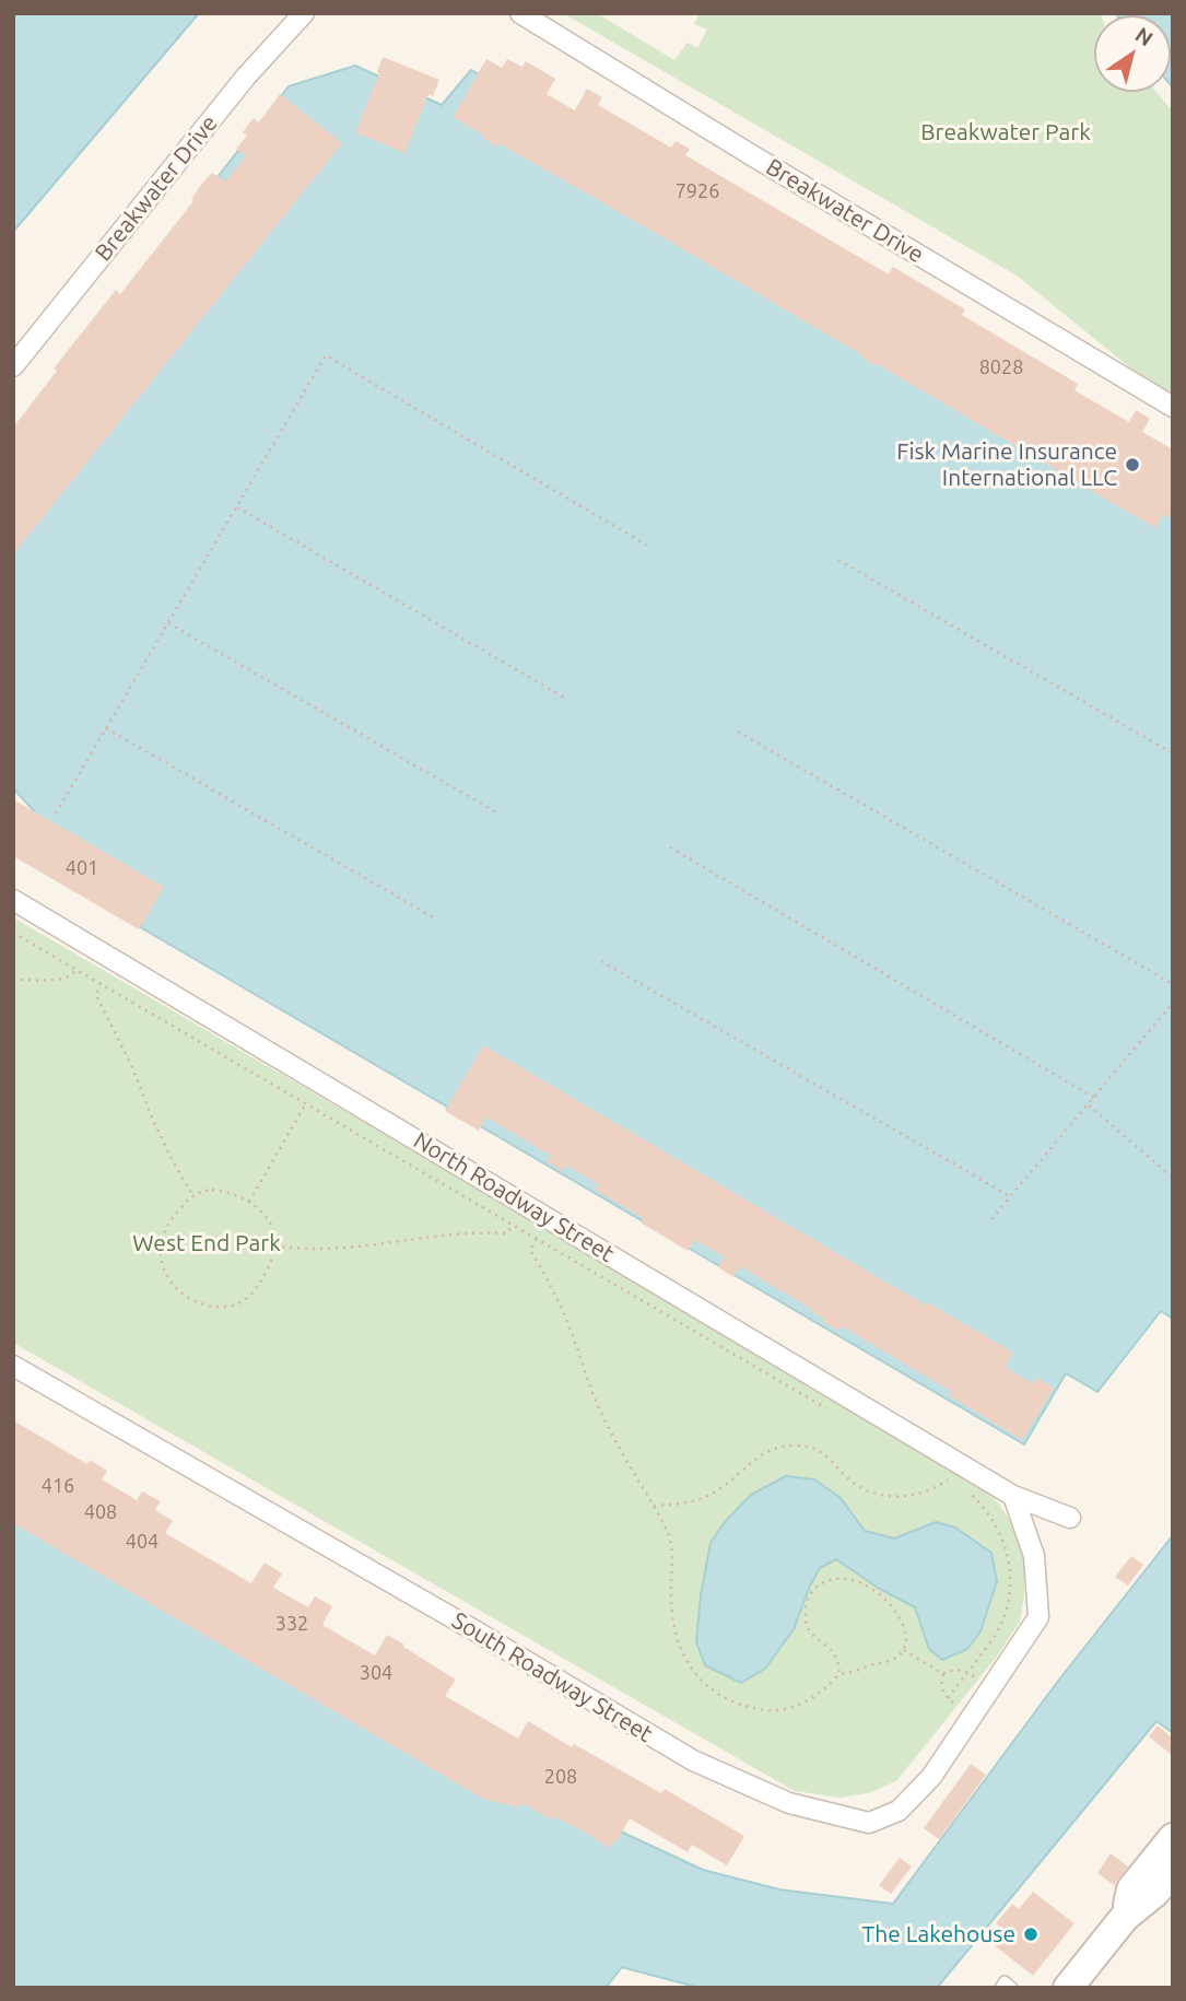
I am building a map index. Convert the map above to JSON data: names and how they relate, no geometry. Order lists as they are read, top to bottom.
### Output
{
  "streets": {
    "street": ["Breakwater Drive", "North Roadway Street", "South Roadway Street"]
  },
  "crossings": [
    ["North Roadway Street", "South Roadway Street"]
  ],
  "parks": ["Breakwater Park", "West End Park"],
  "places": ["Fisk Marine Insurance International LLC", "The Lakehouse"],
  "house_numbers": [
    "7926",
    "8028",
    "401",
    "416",
    "408",
    "404",
    "332",
    "304",
    "208"
  ],
  "north": "top right"
}
